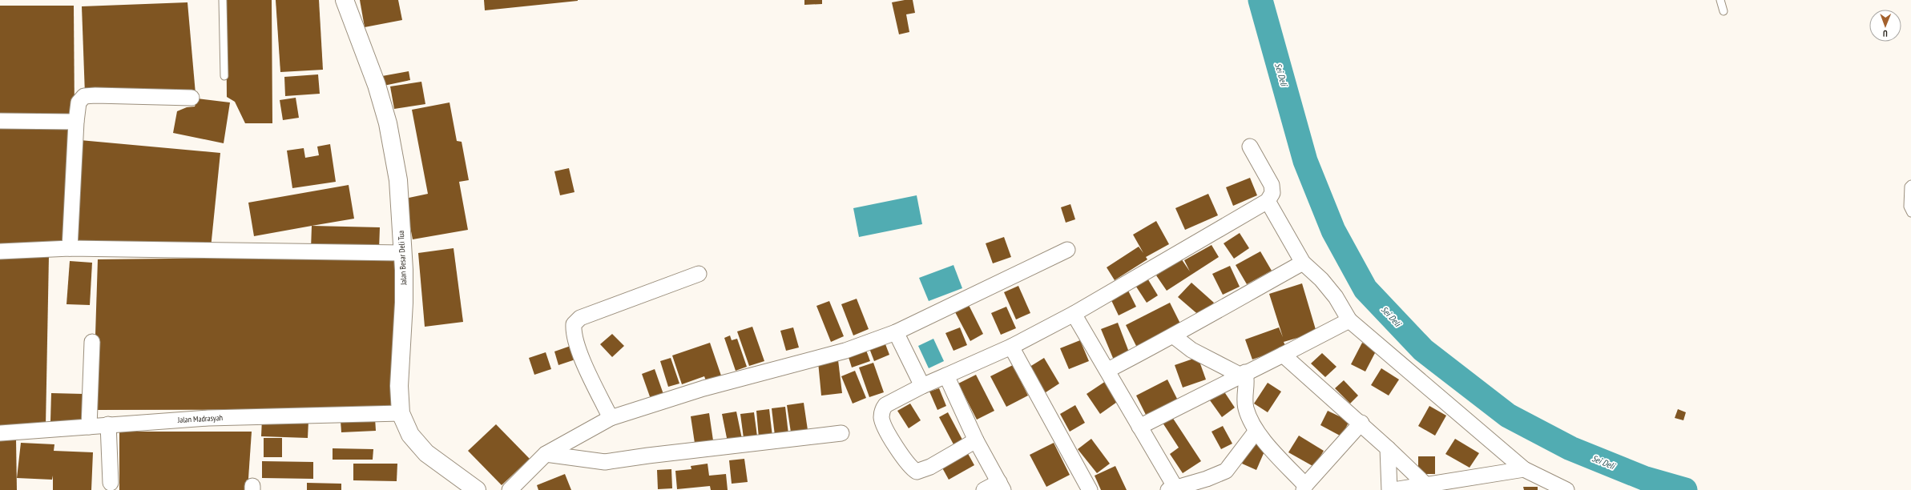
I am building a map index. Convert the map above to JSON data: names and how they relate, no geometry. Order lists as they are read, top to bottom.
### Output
{
  "streets": {
    "main road": ["Jalan Besar Deli Tua"],
    "street": ["Jalan Madrasyah"]
  },
  "crossings": [
    ["Jalan Besar Deli Tua", "Jalan Madrasyah"]
  ],
  "water": ["Sei Deli"],
  "north": "bottom"
}
